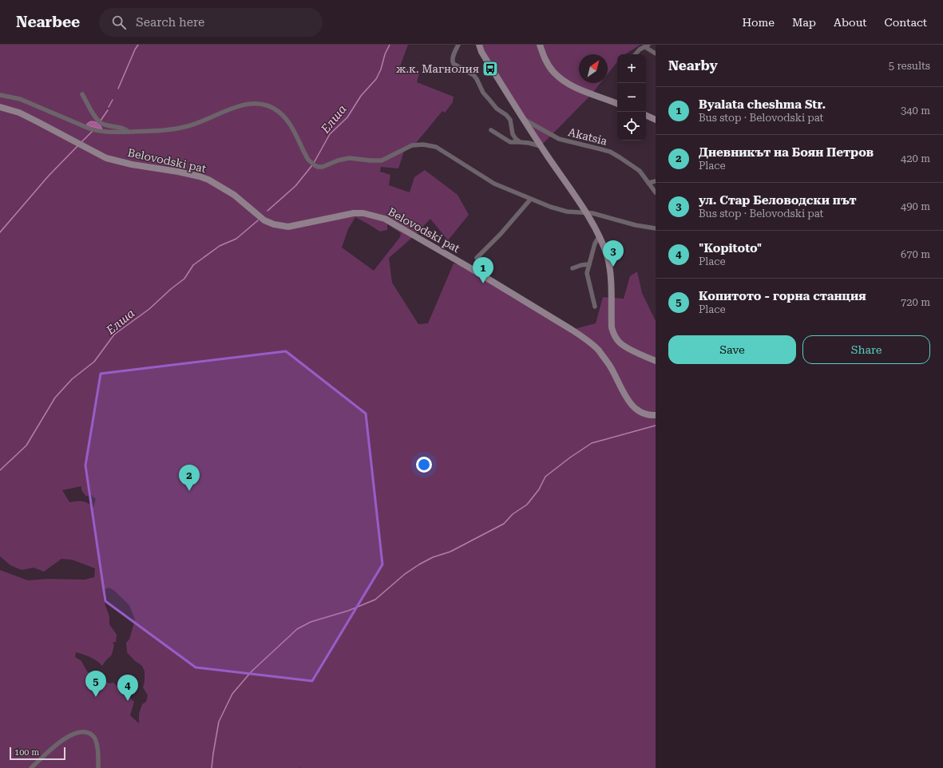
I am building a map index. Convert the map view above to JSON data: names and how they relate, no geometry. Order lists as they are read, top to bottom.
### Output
{
  "streets": {
    "street": ["Akatsia", "Belovodski pat"]
  },
  "water": ["Елша"],
  "places": {
    "bus stop": ["ж.к. Магнолия"]
  },
  "scale_bar": "100 m",
  "north": "top right",
  "page": {
    "header": "Nearbee",
    "search": "Search here",
    "nav": [
      "Home",
      "Map",
      "About",
      "Contact"
    ],
    "heading": ["Nearby", "5 results"],
    "map_buttons": ["+", "−"],
    "list": [
      {
        "mark": "1",
        "name": "Byalata cheshma Str.",
        "note": "Bus stop · Belovodski pat",
        "value": "340 m"
      },
      {
        "mark": "2",
        "name": "Дневникът на Боян Петров",
        "note": "Place",
        "value": "420 m"
      },
      {
        "mark": "3",
        "name": "ул. Стар Беловодски път",
        "note": "Bus stop · Belovodski pat",
        "value": "490 m"
      },
      {
        "mark": "4",
        "name": "\"Kopitoto\"",
        "note": "Place",
        "value": "670 m"
      },
      {
        "mark": "5",
        "name": "Копитото - горна станция",
        "note": "Place",
        "value": "720 m"
      }
    ],
    "pins": [
      "3",
      "1",
      "2",
      "5",
      "4"
    ],
    "buttons": ["Save", "Share"],
    "scale": "100 m"
  }
}
